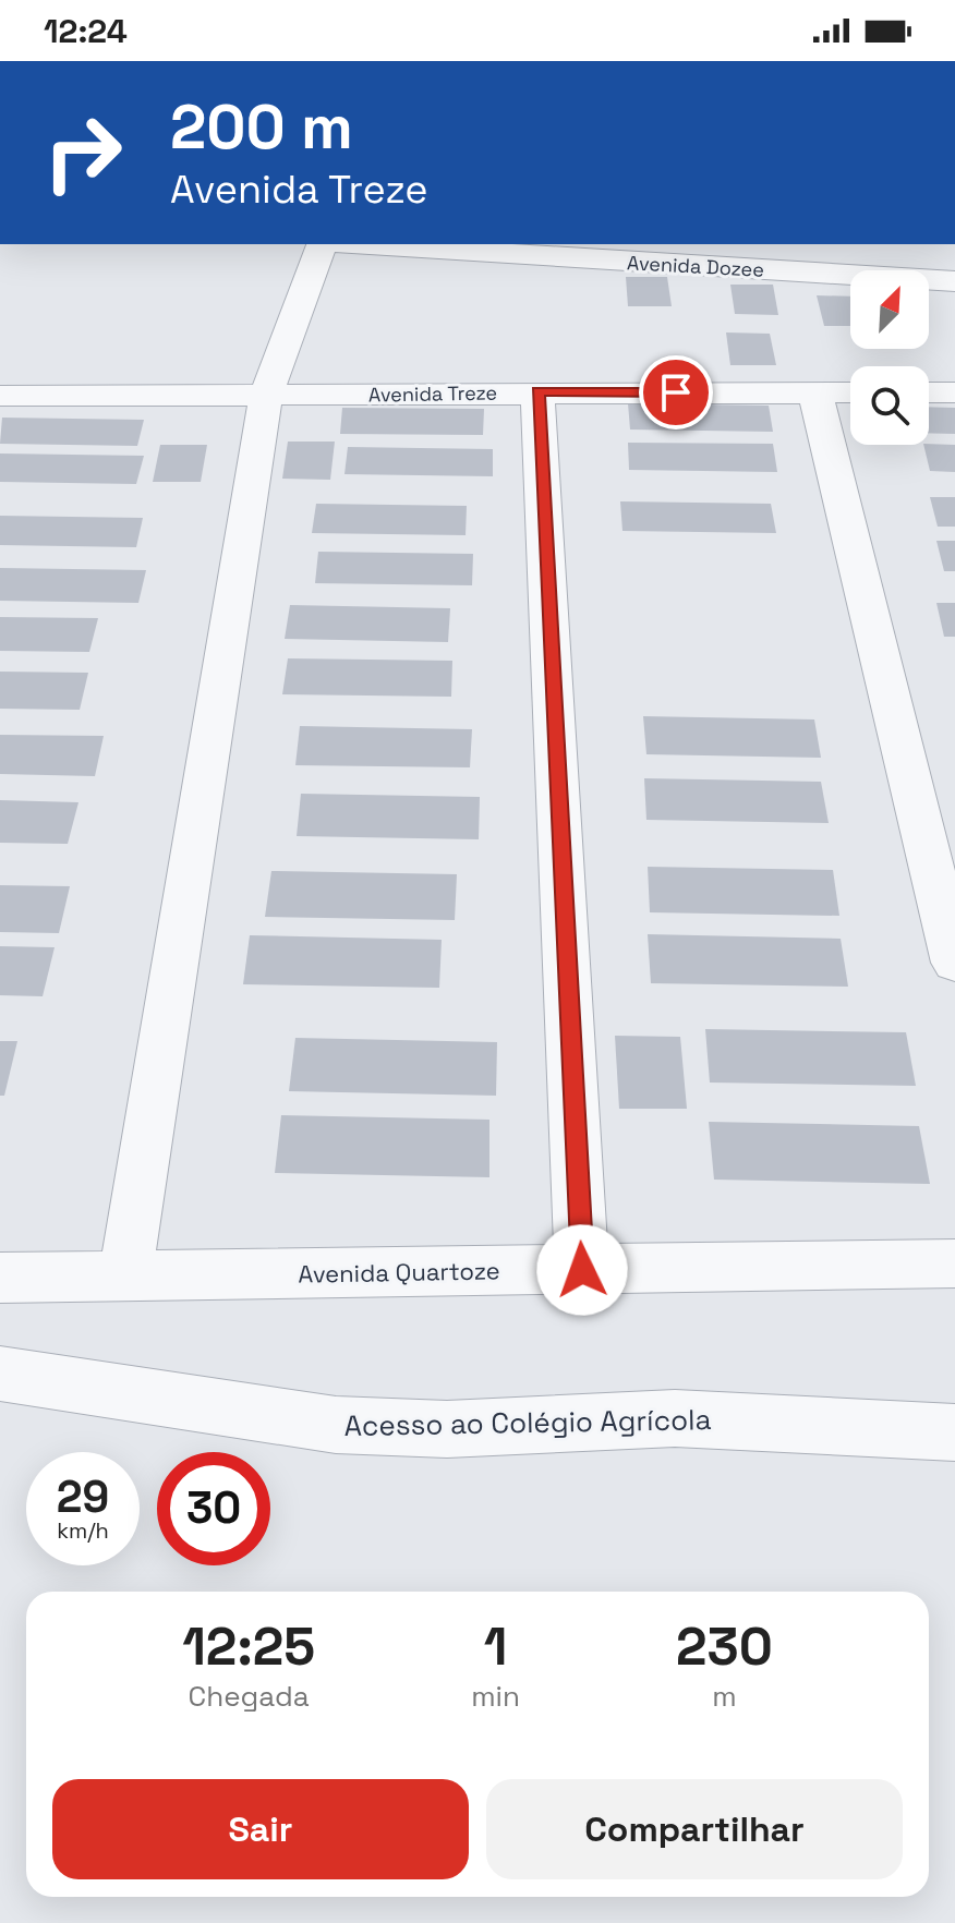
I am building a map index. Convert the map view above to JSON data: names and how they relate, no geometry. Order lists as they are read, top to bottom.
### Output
{
  "streets": {
    "street": [
      "Avenida Dozee",
      "Avenida Treze",
      "Avenida Quartoze",
      "Acesso ao Colégio Agrícola"
    ]
  },
  "north": "top right",
  "page": {
    "status": "12:24",
    "turn": ["200 m", "Avenida Treze"],
    "speed": "29 km/h",
    "limit": "30",
    "eta": [
      "12:25",
      "Chegada",
      "1",
      "min",
      "230",
      "m"
    ],
    "buttons": ["Sair", "Compartilhar"]
  }
}
